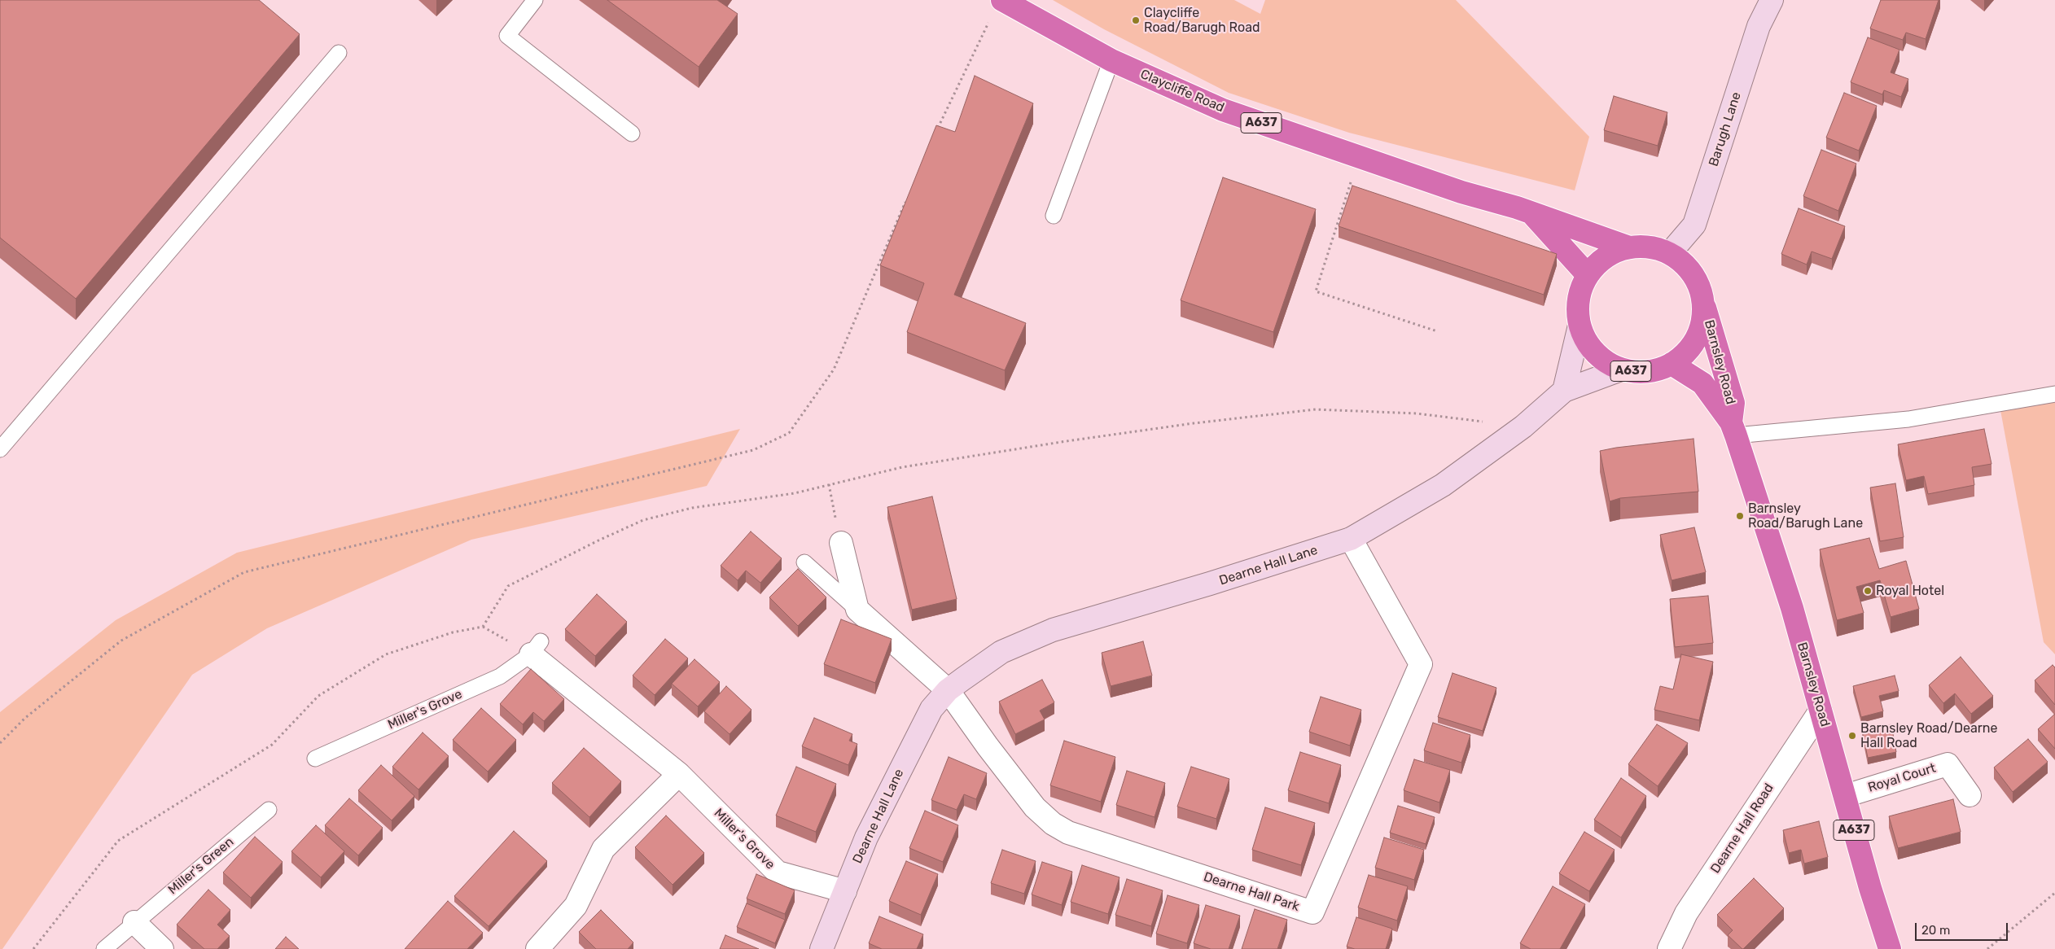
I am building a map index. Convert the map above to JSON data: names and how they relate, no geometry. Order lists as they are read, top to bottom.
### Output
{
  "streets": {
    "highway": ["Claycliffe Road", "A637", "Barnsley Road"],
    "main road": ["Barugh Lane", "Dearne Hall Lane"],
    "street": [
      "Miller's Grove",
      "Royal Court",
      "Dearne Hall Road",
      "Dearne Hall Park"
    ],
    "lane": ["Miller's Green"]
  },
  "crossings": [
    ["Claycliffe Road", "Barugh Lane"],
    ["Claycliffe Road", "Barnsley Road"],
    ["Claycliffe Road", "Dearne Hall Lane"],
    ["Barugh Lane", "Barnsley Road"],
    ["Barugh Lane", "Dearne Hall Lane"],
    ["Barnsley Road", "Dearne Hall Lane"],
    ["Barnsley Road", "Royal Court"],
    ["Barnsley Road", "Dearne Hall Road"],
    ["Dearne Hall Lane", "Miller's Grove"],
    ["Dearne Hall Lane", "Dearne Hall Park"]
  ],
  "places": [
    "Claycliffe Road/Barugh Road",
    "Barnsley Road/Barugh Lane",
    "Royal Hotel",
    "Barnsley Road/Dearne Hall Road"
  ],
  "scale_bar": "20 m"
}
